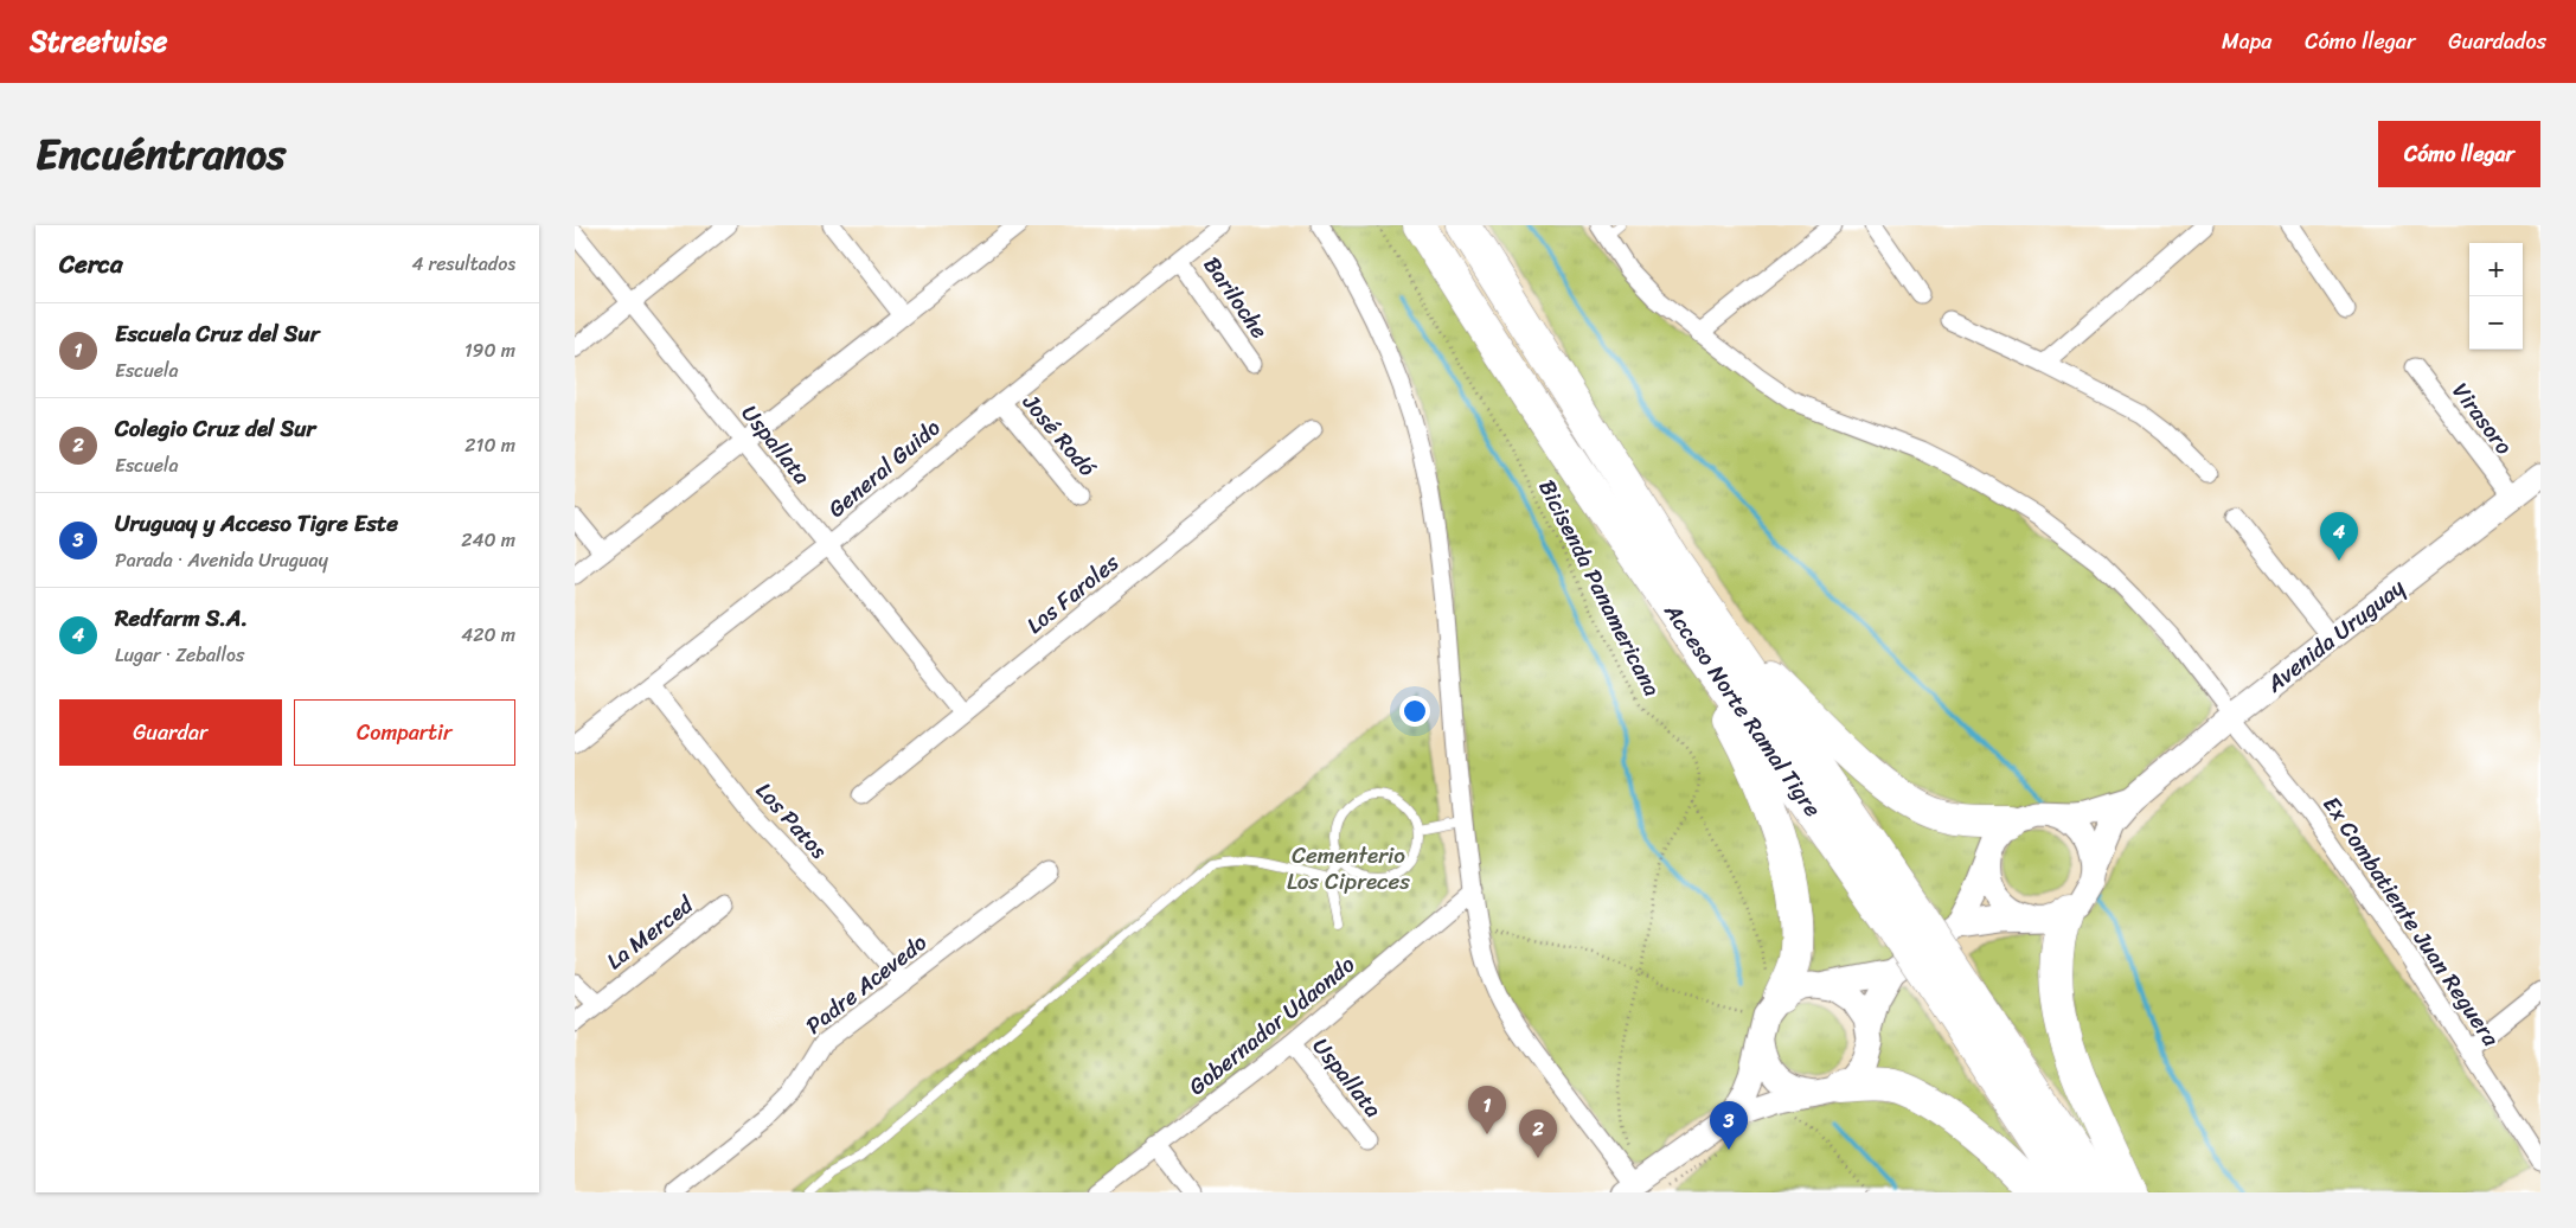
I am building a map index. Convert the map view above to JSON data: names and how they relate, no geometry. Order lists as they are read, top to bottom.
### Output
{
  "streets": {
    "highway": ["Acceso Norte Ramal Tigre"],
    "main road": ["Avenida Uruguay"],
    "street": [
      "Bariloche",
      "Virasoro",
      "José Rodó",
      "Uspallata",
      "General Guido",
      "Los Faroles",
      "Los Patos",
      "Ex Combatiente Juan Reguera",
      "La Merced",
      "Padre Acevedo",
      "Gobernador Udaondo"
    ],
    "path": ["Bicisenda Panamericana"]
  },
  "crossings": [
    ["Bariloche", "General Guido"],
    ["Virasoro", "Avenida Uruguay"],
    ["José Rodó", "General Guido"],
    ["Uspallata", "General Guido"],
    ["Uspallata", "Los Faroles"],
    ["Uspallata", "Gobernador Udaondo"],
    ["General Guido", "Los Patos"],
    ["Avenida Uruguay", "Ex Combatiente Juan Reguera"],
    ["Los Patos", "Padre Acevedo"]
  ],
  "parks": ["Cementerio Los Cipreces"],
  "page": {
    "header": "Streetwise",
    "nav": ["Mapa", "Cómo llegar", "Guardados"],
    "title": "Encuéntranos",
    "buttons": [
      "Cómo llegar",
      ["Guardar", "Compartir"]
    ],
    "heading": ["Cerca", "4 resultados"],
    "map_buttons": ["+", "−"],
    "list": [
      {
        "mark": "1",
        "name": "Escuela Cruz del Sur",
        "note": "Escuela",
        "value": "190 m"
      },
      {
        "mark": "2",
        "name": "Colegio Cruz del Sur",
        "note": "Escuela",
        "value": "210 m"
      },
      {
        "mark": "3",
        "name": "Uruguay y Acceso Tigre Este",
        "note": "Parada · Avenida Uruguay",
        "value": "240 m"
      },
      {
        "mark": "4",
        "name": "Redfarm S.A.",
        "note": "Lugar · Zeballos",
        "value": "420 m"
      }
    ],
    "pins": [
      "4",
      "1",
      "3",
      "2"
    ]
  }
}
